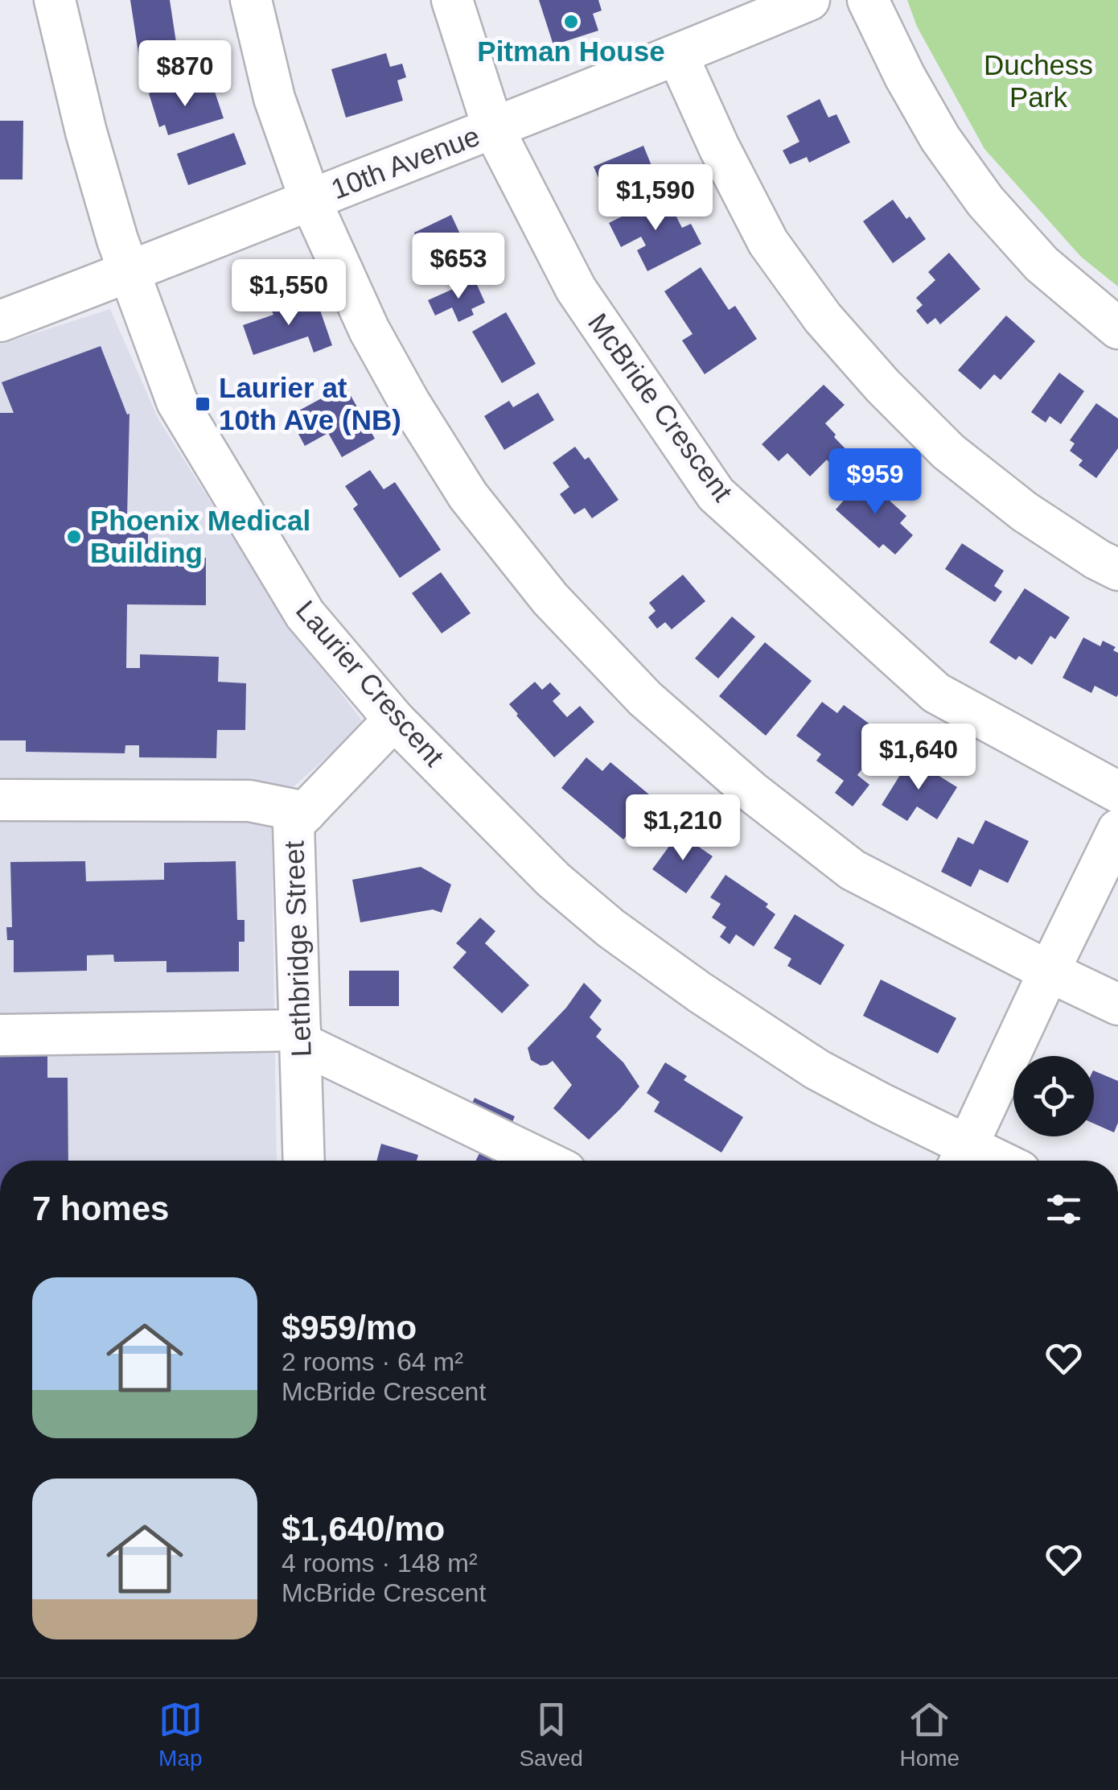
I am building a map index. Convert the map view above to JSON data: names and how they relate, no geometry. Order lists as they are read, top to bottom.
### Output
{
  "streets": {
    "street": [
      "10th Avenue",
      "McBride Crescent",
      "Laurier Crescent",
      "Lethbridge Street"
    ]
  },
  "crossings": [
    ["10th Avenue", "McBride Crescent"],
    ["10th Avenue", "Laurier Crescent"],
    ["Laurier Crescent", "Lethbridge Street"]
  ],
  "parks": ["Duchess Park"],
  "places": {
    "other": ["Pitman House", "Phoenix Medical Building"],
    "transit": ["Laurier at 10th Ave (NB)"]
  },
  "page": {
    "price": [
      "$870",
      "$1,590",
      "$653",
      "$1,550",
      "$959",
      "$1,640",
      "$1,210"
    ],
    "heading": "7 homes",
    "list": [
      {
        "name": "$959/mo",
        "note": "2 rooms · 64 m² · McBride Crescent"
      },
      {
        "name": "$1,640/mo",
        "note": "4 rooms · 148 m² · McBride Crescent"
      }
    ],
    "tabs": ["Map", "Saved", "Home"]
  }
}
